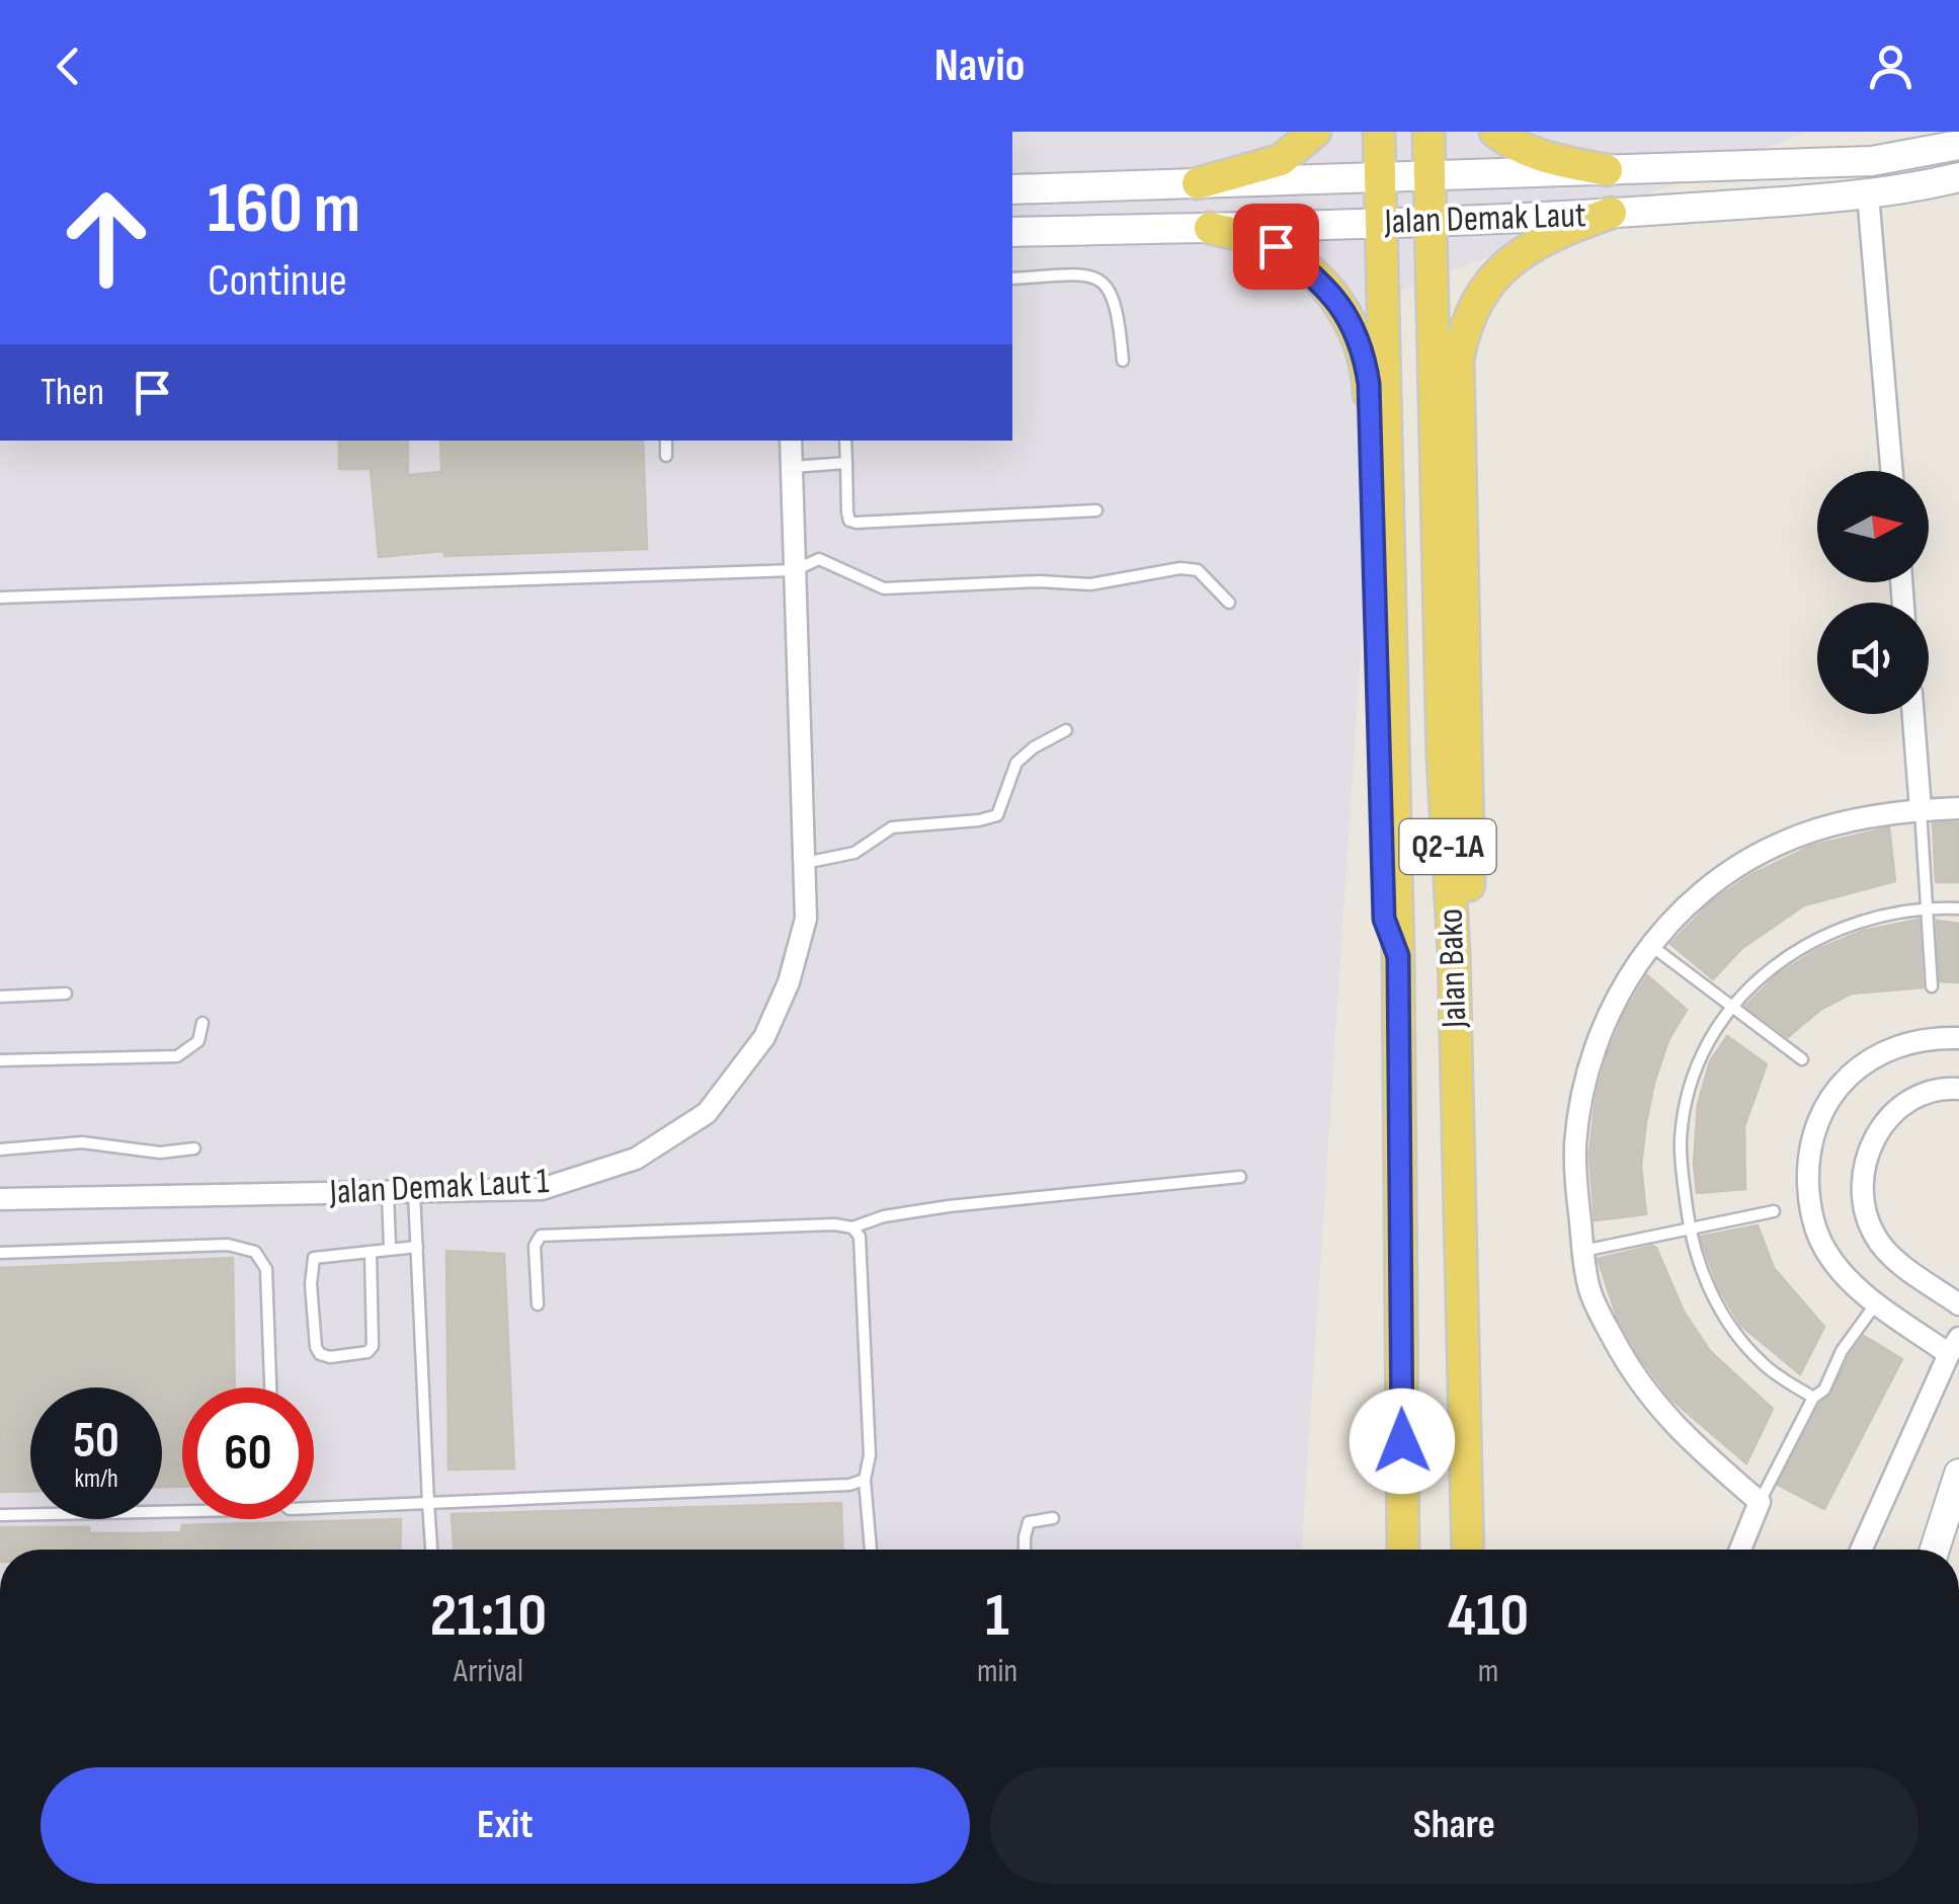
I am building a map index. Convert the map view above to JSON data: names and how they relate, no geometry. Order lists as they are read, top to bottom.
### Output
{
  "streets": {
    "main road": ["Jalan Demak Laut", "Q2-1A", "Jalan Bako"],
    "street": ["Jalan Demak Laut 1"]
  },
  "crossings": [
    ["Jalan Demak Laut", "Jalan Bako"]
  ],
  "north": "right",
  "page": {
    "header": "Navio",
    "turn": ["160 m", "Continue"],
    "then": "Then",
    "speed": "50 km/h",
    "limit": "60",
    "eta": [
      "21:10",
      "Arrival",
      "1",
      "min",
      "410",
      "m"
    ],
    "buttons": ["Exit", "Share"]
  }
}
